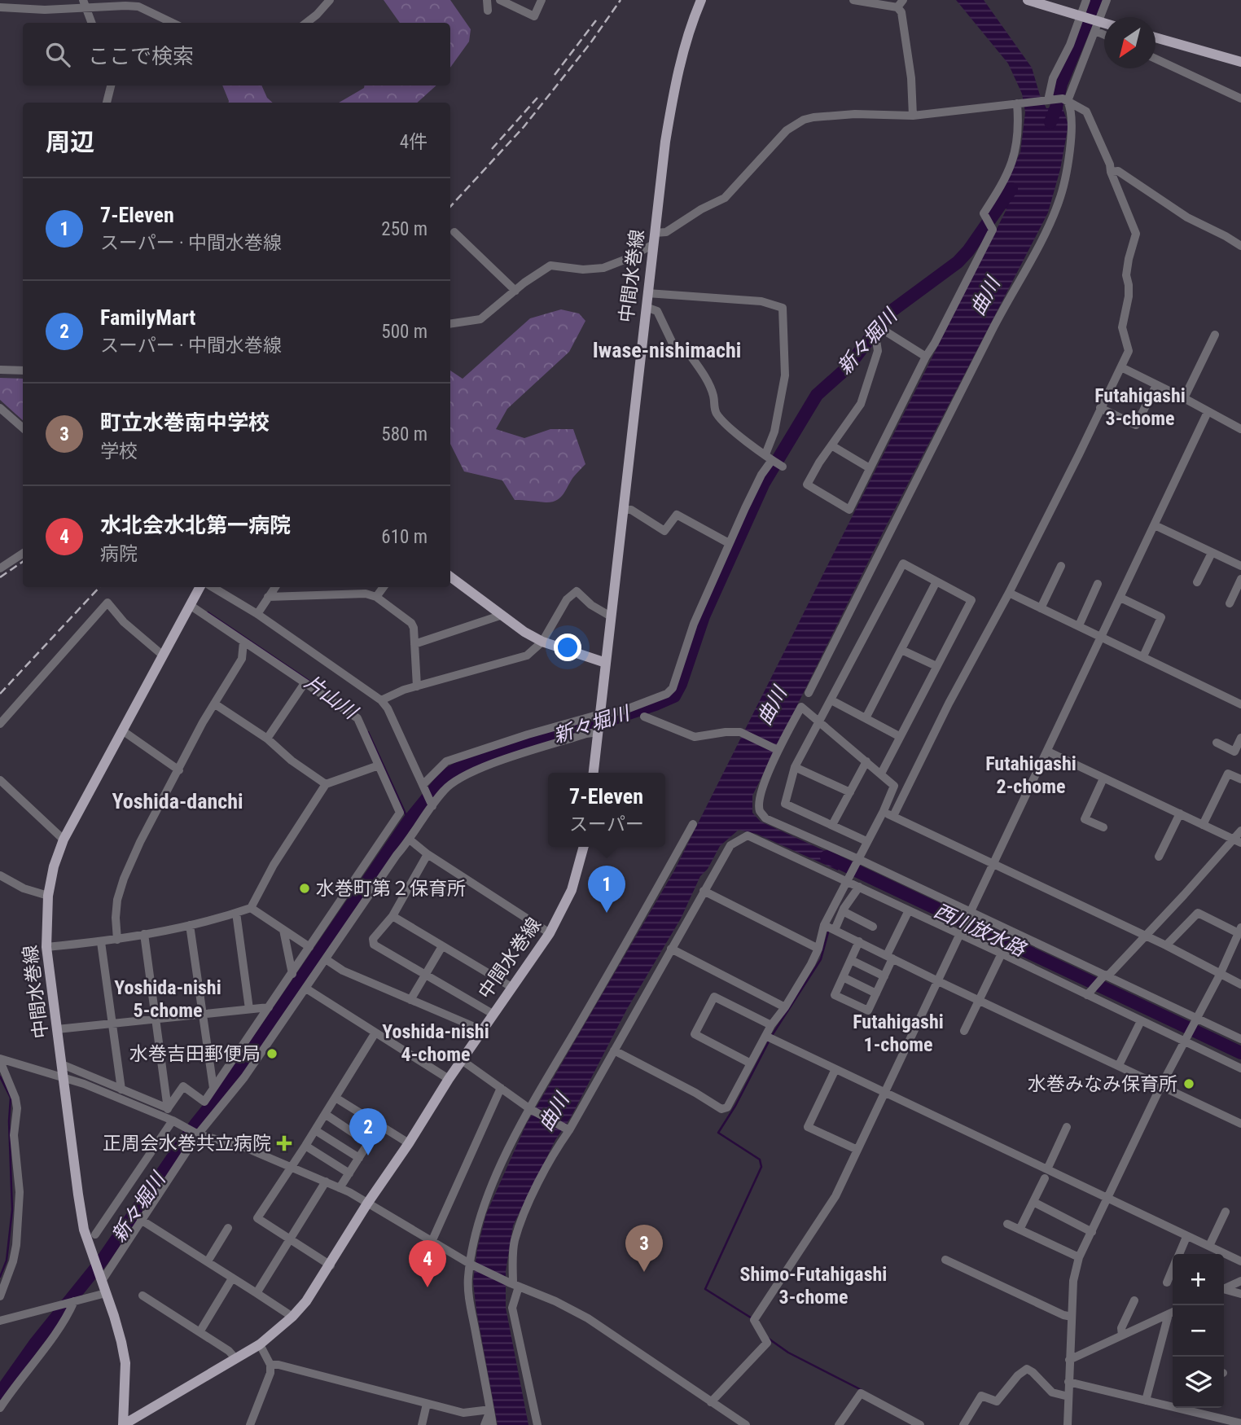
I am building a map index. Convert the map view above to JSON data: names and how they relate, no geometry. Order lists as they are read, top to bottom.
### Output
{
  "streets": {
    "main road": ["中間水巻線"]
  },
  "districts": [
    "Iwase-nishimachi",
    "Futahigashi 3-chome",
    "Futahigashi 2-chome",
    "Yoshida-danchi",
    "Yoshida-nishi 5-chome",
    "Futahigashi 1-chome",
    "Yoshida-nishi 4-chome",
    "Shimo-Futahigashi 3-chome"
  ],
  "water": [
    "曲川",
    "新々堀川",
    "片山川",
    "西川放水路"
  ],
  "places": {
    "other": ["水巻町第２保育所", "水巻吉田郵便局", "水巻みなみ保育所"],
    "health": ["正周会水巻共立病院"]
  },
  "north": "bottom left",
  "page": {
    "search": "ここで検索",
    "heading": ["周辺", "4件"],
    "list": [
      {
        "mark": "1",
        "name": "7-Eleven",
        "note": "スーパー · 中間水巻線",
        "value": "250 m"
      },
      {
        "mark": "2",
        "name": "FamilyMart",
        "note": "スーパー · 中間水巻線",
        "value": "500 m"
      },
      {
        "mark": "3",
        "name": "町立水巻南中学校",
        "note": "学校",
        "value": "580 m"
      },
      {
        "mark": "4",
        "name": "水北会水北第一病院",
        "note": "病院",
        "value": "610 m"
      }
    ],
    "popup": ["7-Eleven", "スーパー"],
    "pins": [
      "1",
      "2",
      "3",
      "4"
    ],
    "map_buttons": ["+", "−"]
  }
}
